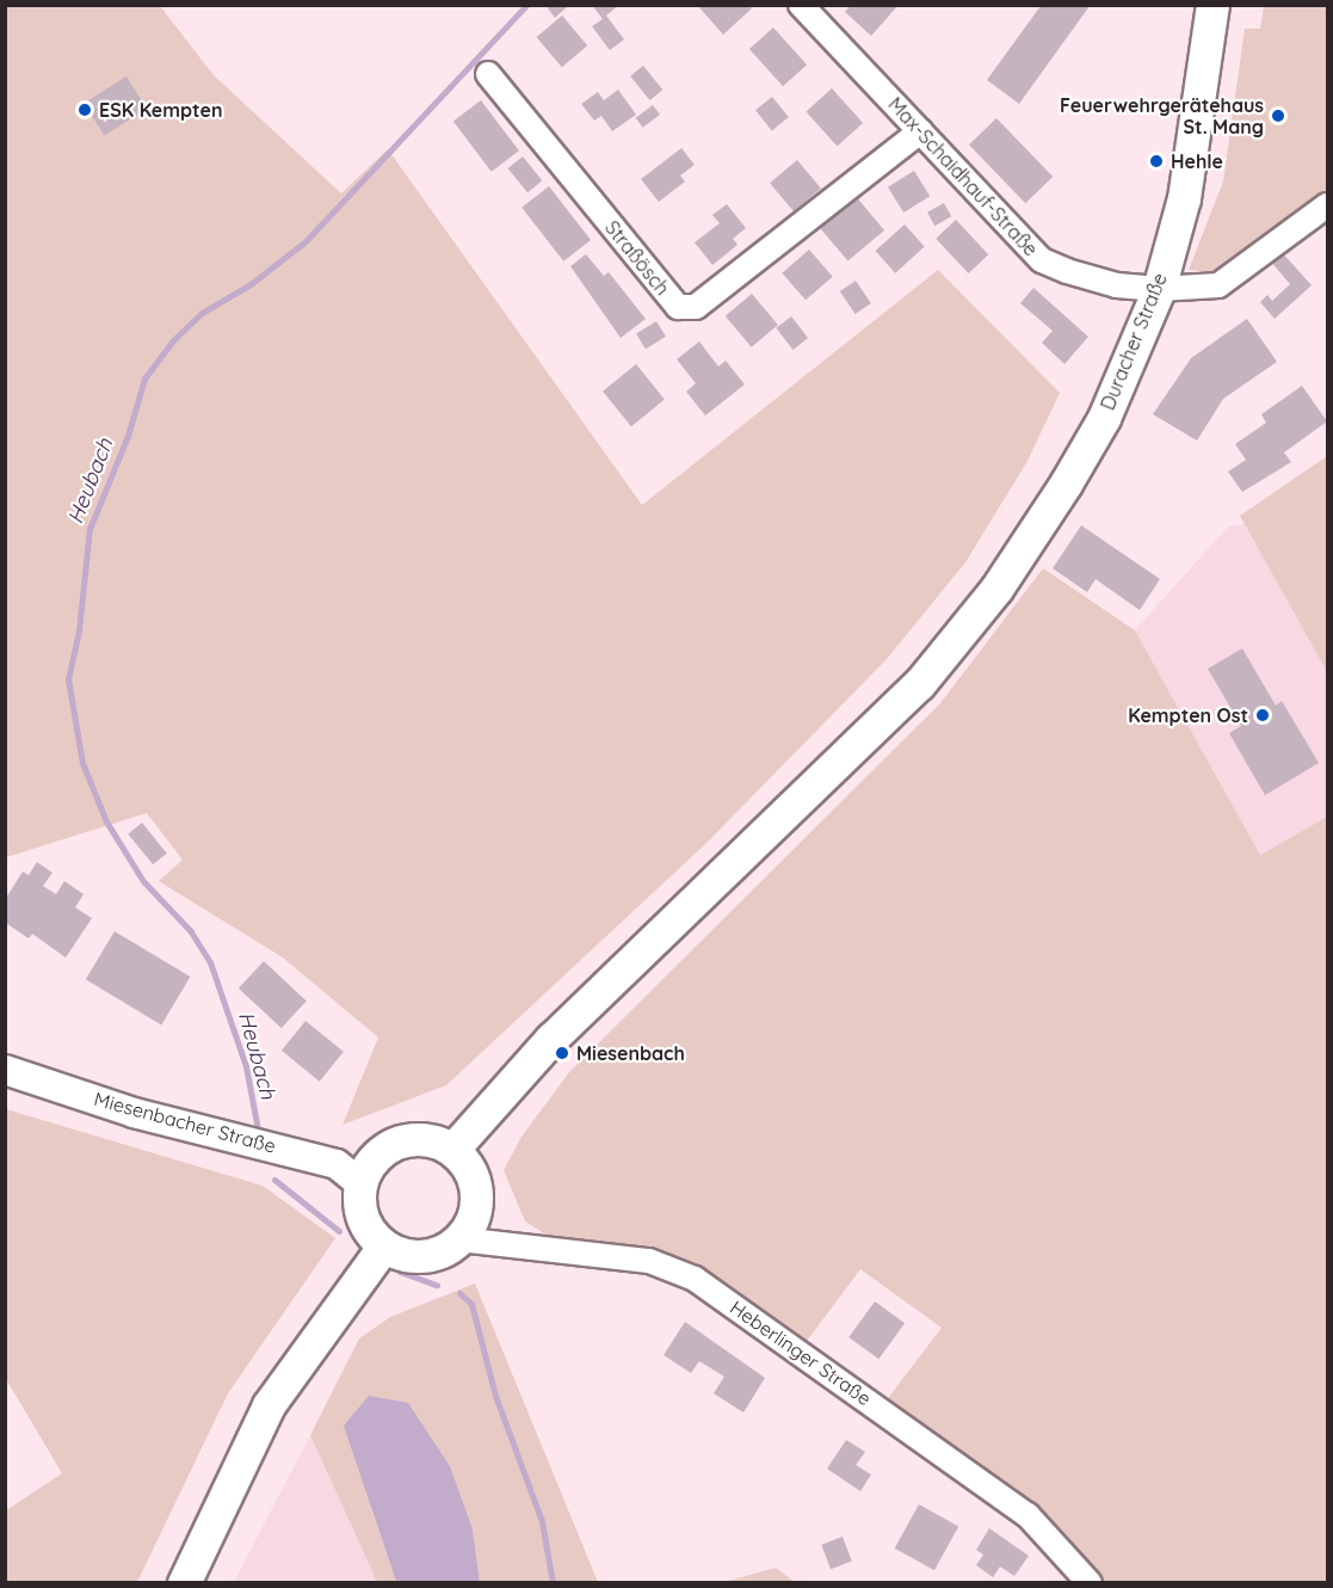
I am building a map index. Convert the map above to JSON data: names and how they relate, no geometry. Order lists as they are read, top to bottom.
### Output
{
  "streets": {
    "main road": ["Duracher Straße"],
    "street": [
      "Max-Schaidhauf-Straße",
      "Straßösch",
      "Miesenbacher Straße",
      "Heberlinger Straße"
    ]
  },
  "crossings": [
    ["Max-Schaidhauf-Straße", "Straßösch"],
    ["Max-Schaidhauf-Straße", "Duracher Straße"],
    ["Duracher Straße", "Miesenbacher Straße"],
    ["Duracher Straße", "Heberlinger Straße"],
    ["Miesenbacher Straße", "Heberlinger Straße"]
  ],
  "water": ["Heubach"],
  "places": [
    "ESK Kempten",
    "Feuerwehrgerätehaus St. Mang",
    "Hehle",
    "Kempten Ost",
    "Miesenbach"
  ]
}
